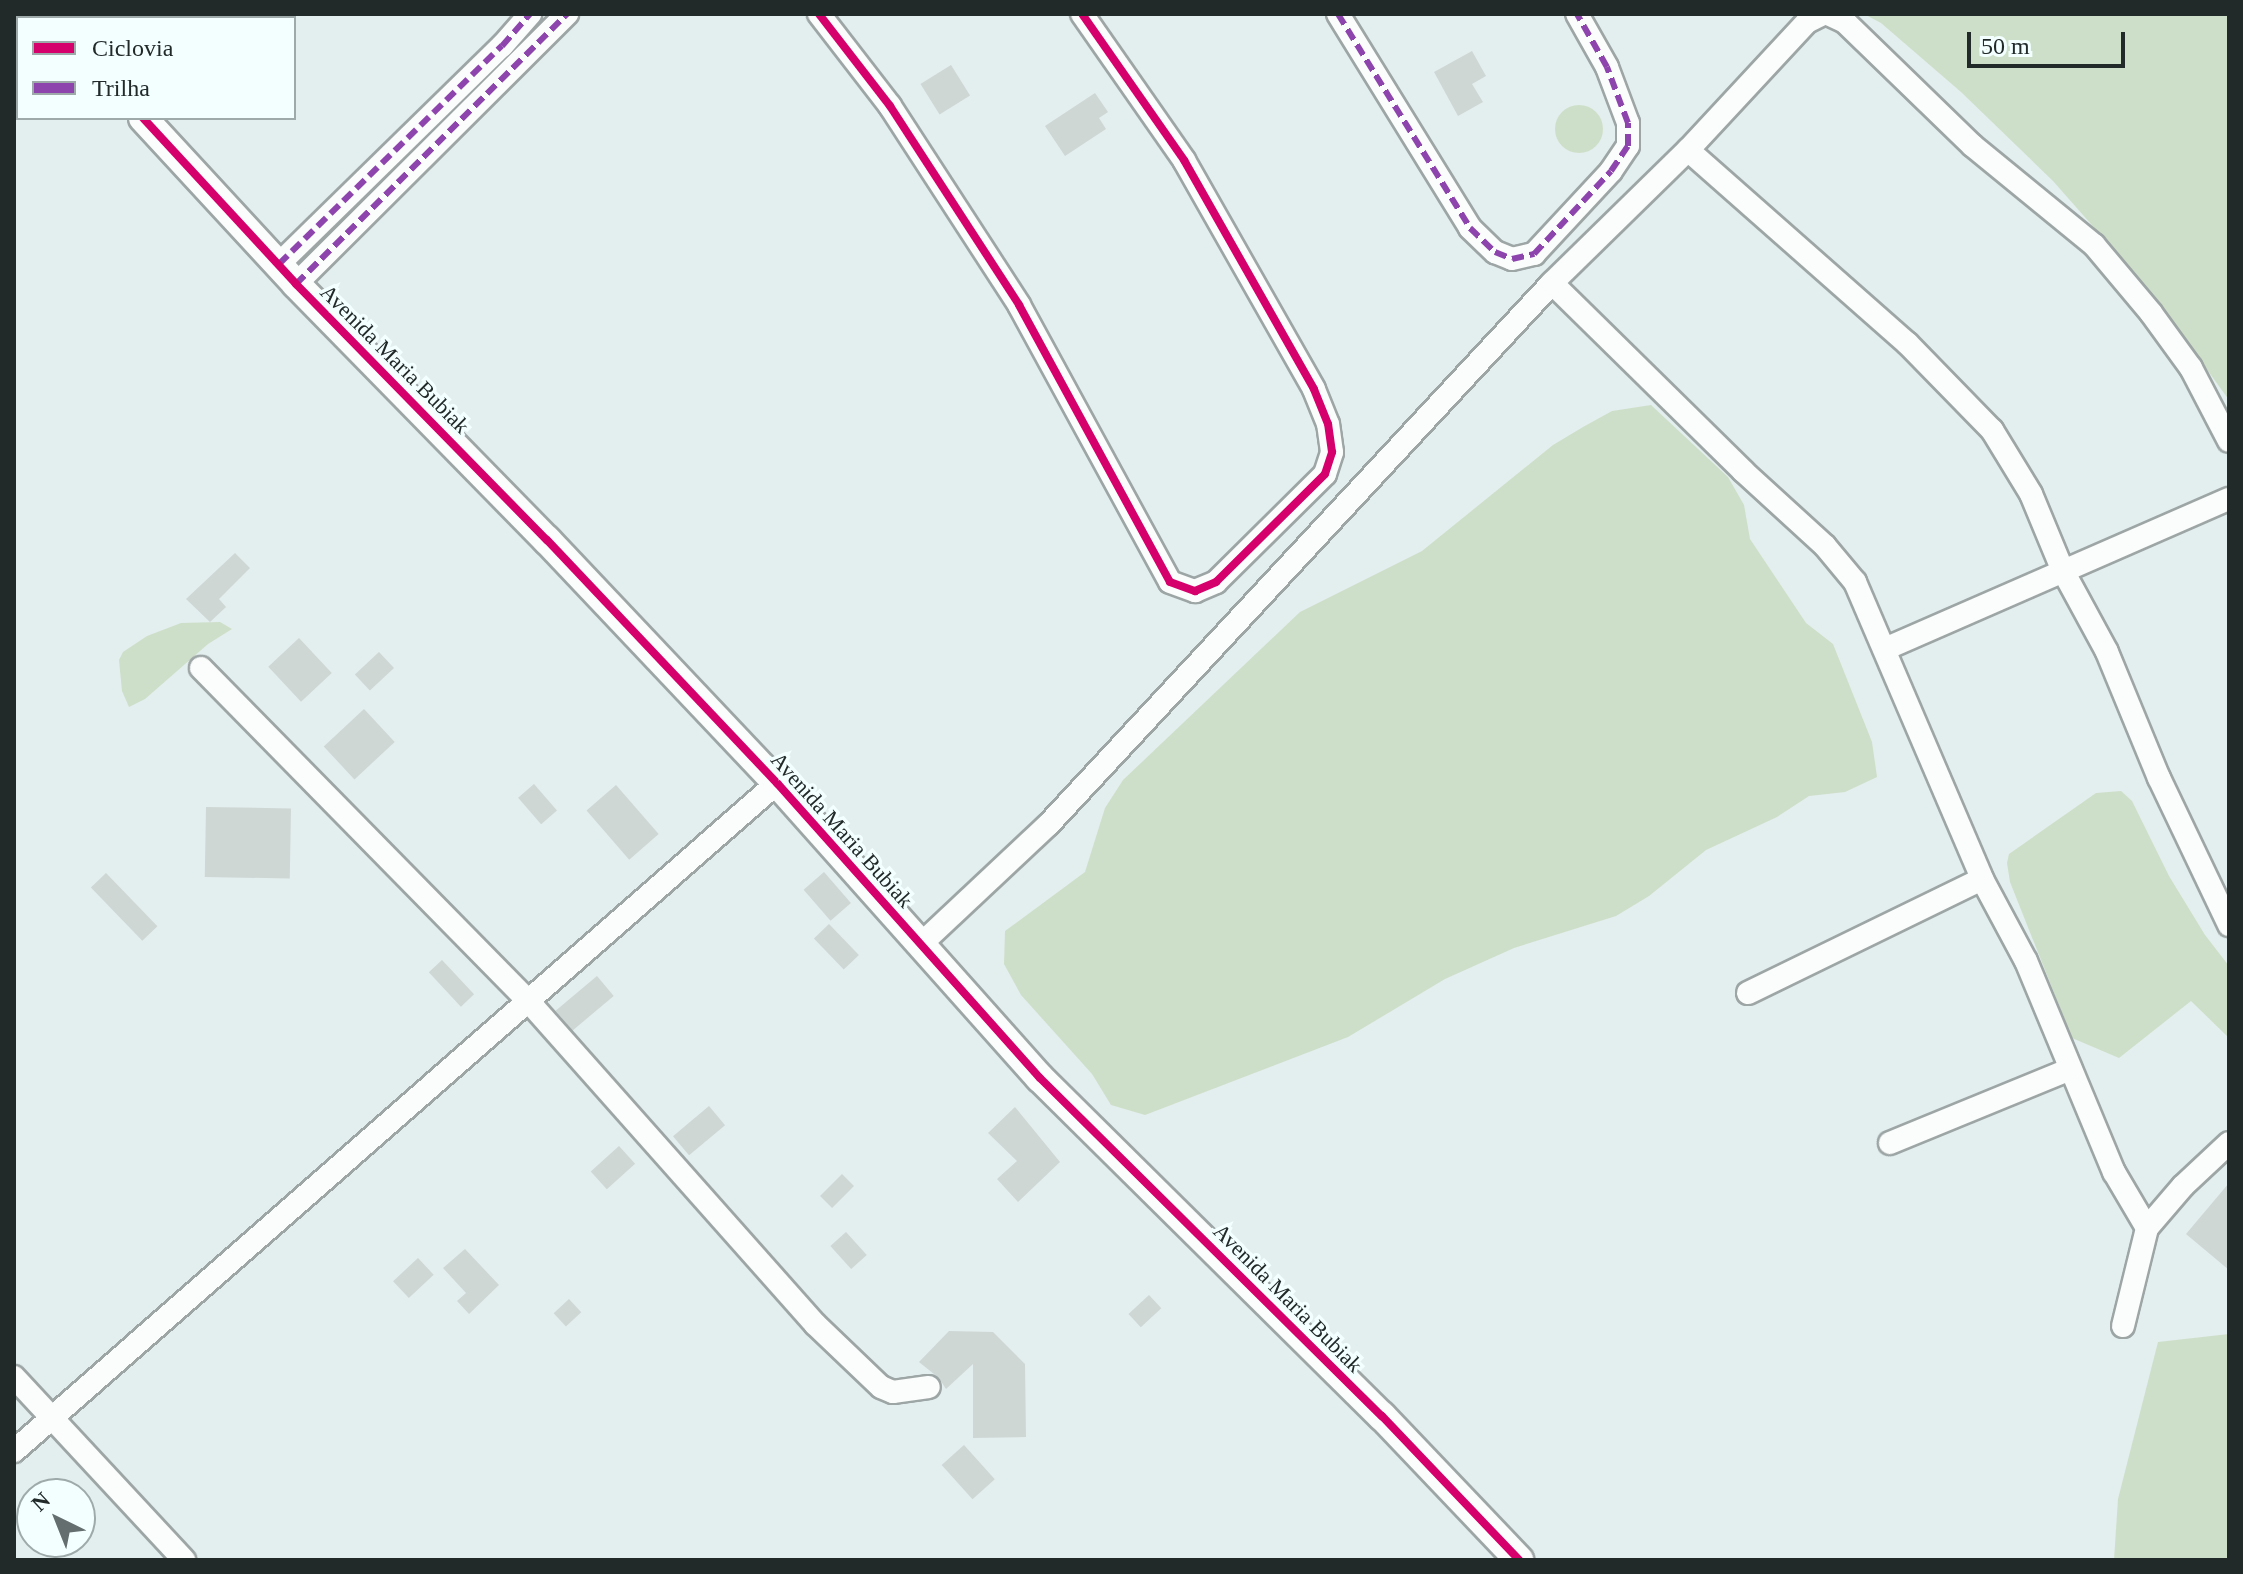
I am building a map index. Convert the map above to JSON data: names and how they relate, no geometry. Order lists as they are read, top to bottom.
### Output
{
  "streets": {
    "street": ["Avenida Maria Bubiak"]
  },
  "legend": ["Ciclovia", "Trilha"],
  "scale_bar": "50 m",
  "north": "top left"
}
